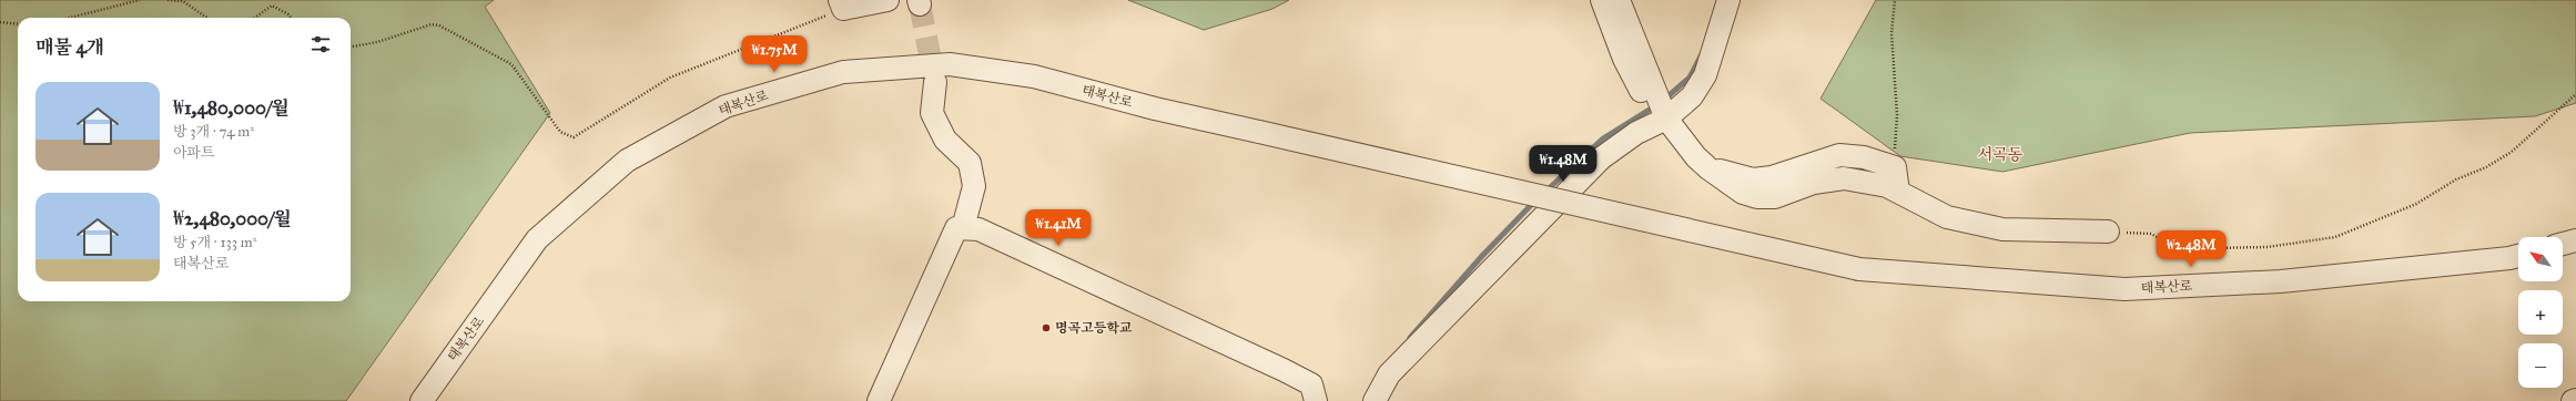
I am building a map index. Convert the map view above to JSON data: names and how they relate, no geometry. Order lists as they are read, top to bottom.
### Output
{
  "streets": {
    "street": ["태복산로"]
  },
  "districts": ["서곡동"],
  "places": ["명곡고등학교"],
  "north": "top left",
  "page": {
    "heading": "매물 4개",
    "price": [
      "₩1.75M",
      "₩1.48M",
      "₩1.41M",
      "₩2.48M"
    ],
    "list": [
      {
        "name": "₩1,480,000/월",
        "note": "방 3개 · 74 m² · 아파트"
      },
      {
        "name": "₩2,480,000/월",
        "note": "방 5개 · 133 m² · 태복산로"
      }
    ],
    "map_buttons": ["+", "−"]
  }
}
